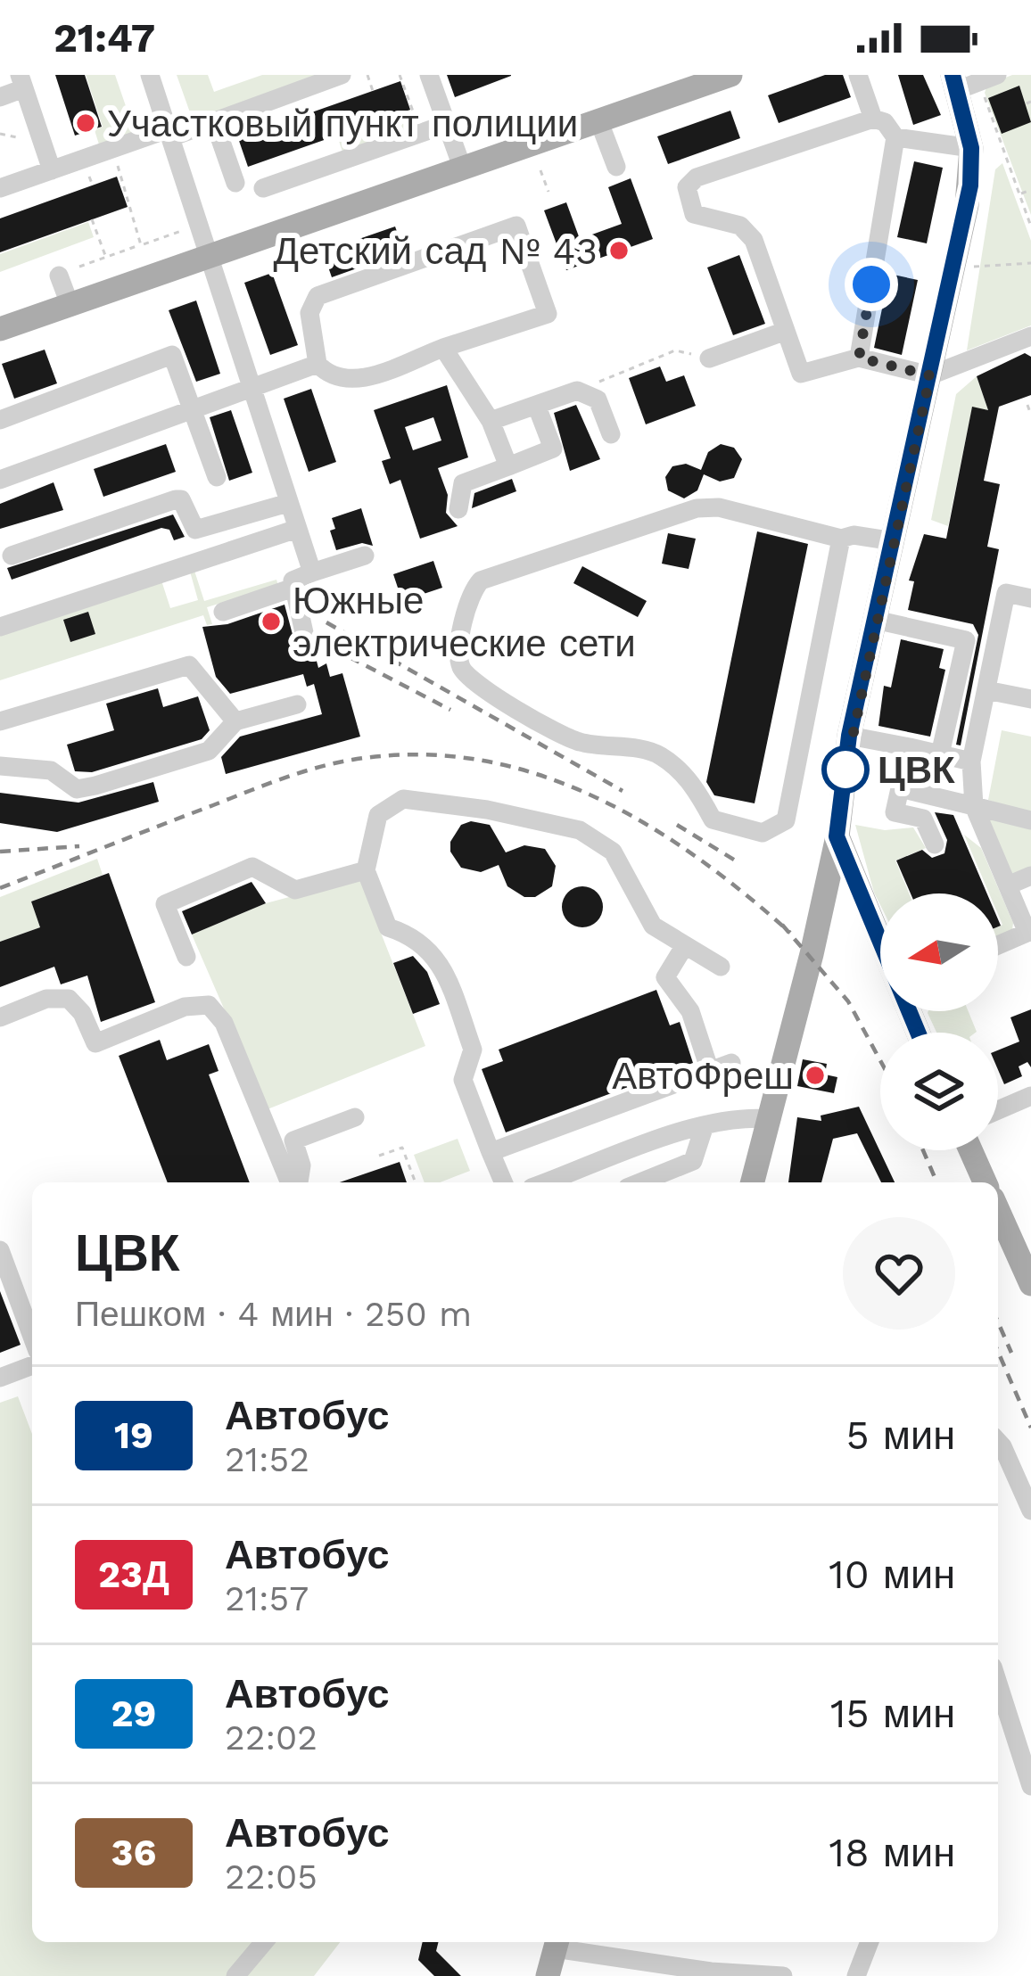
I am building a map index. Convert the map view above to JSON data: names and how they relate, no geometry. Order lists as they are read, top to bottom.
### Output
{
  "places": [
    "Участковый пункт полиции",
    "Детский сад № 43",
    "Южные электрические сети",
    "ЦВК",
    "АвтоФреш"
  ],
  "lines": ["bus line 19"],
  "north": "left",
  "page": {
    "status": "21:47",
    "heading": ["ЦВК", "Пешком · 4 мин · 250 m"],
    "list": [
      {
        "mark": "19",
        "name": "Автобус",
        "note": "21:52",
        "value": "5 мин"
      },
      {
        "mark": "23Д",
        "name": "Автобус",
        "note": "21:57",
        "value": "10 мин"
      },
      {
        "mark": "29",
        "name": "Автобус",
        "note": "22:02",
        "value": "15 мин"
      },
      {
        "mark": "36",
        "name": "Автобус",
        "note": "22:05",
        "value": "18 мин"
      }
    ]
  }
}
